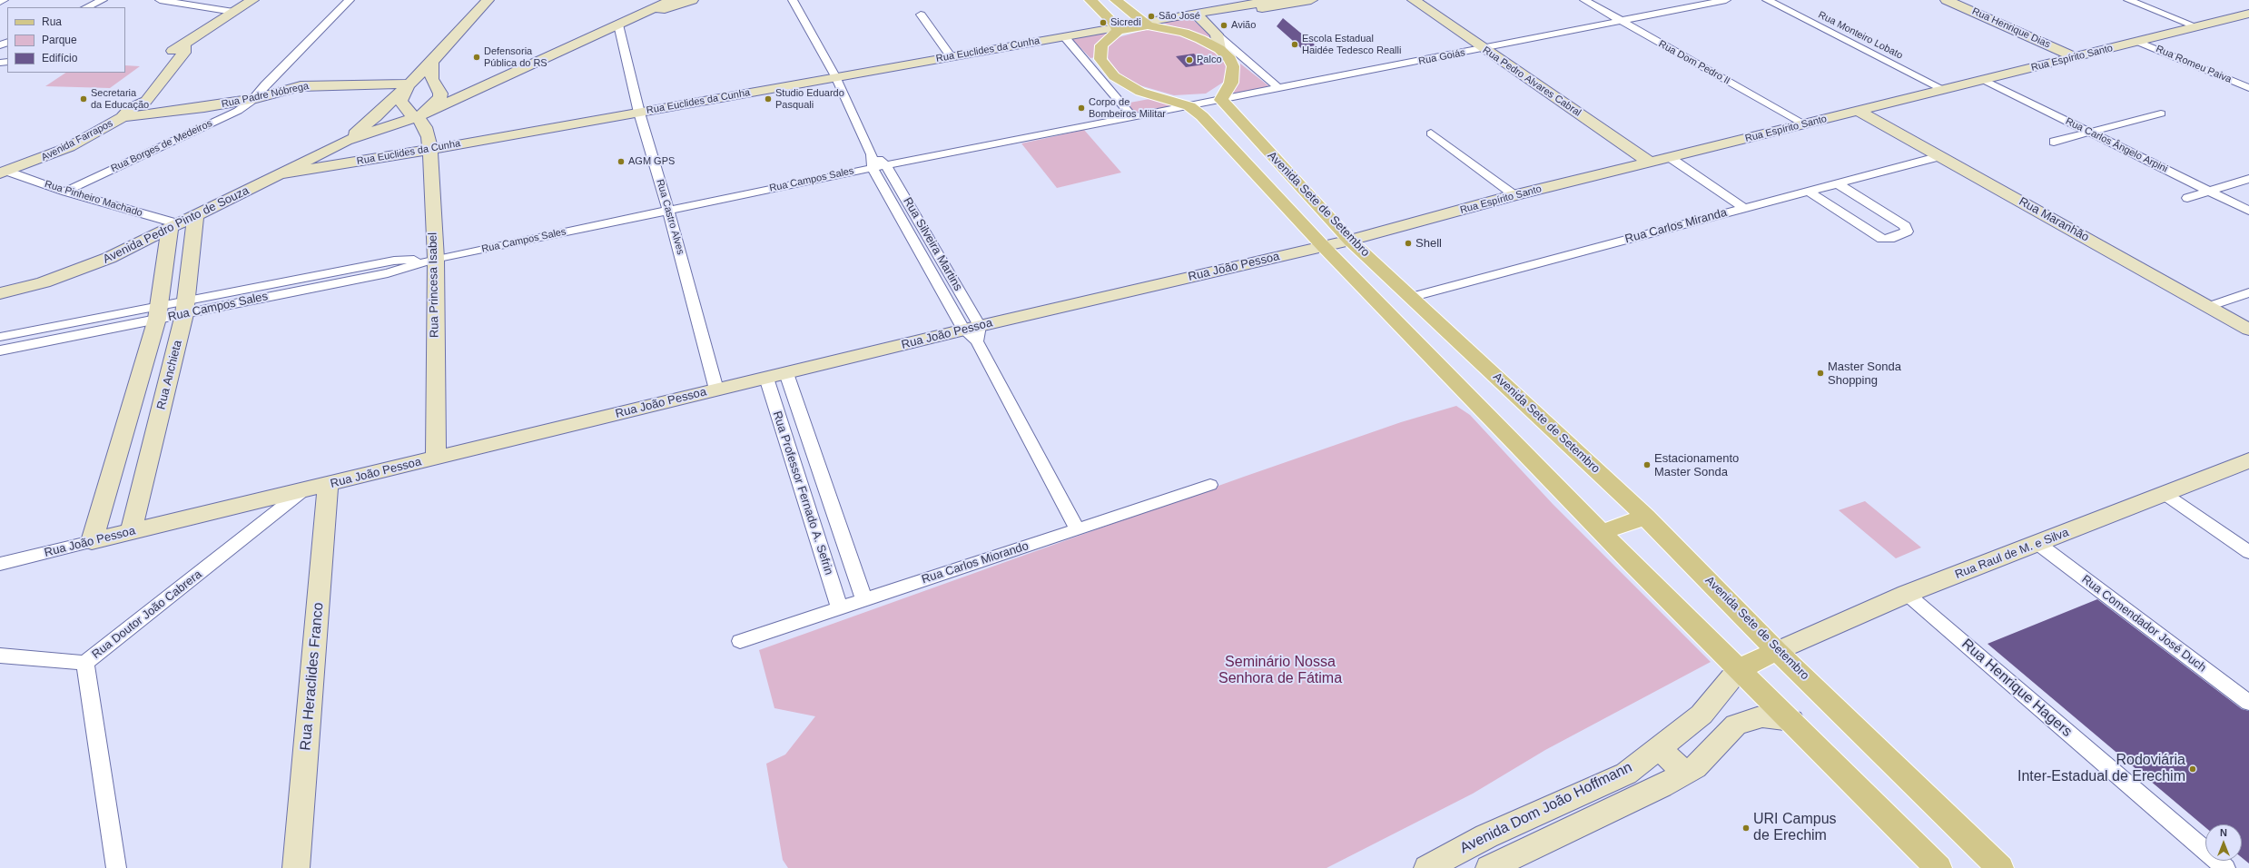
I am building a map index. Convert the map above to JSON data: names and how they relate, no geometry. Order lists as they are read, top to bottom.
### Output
{
  "streets": {
    "main road": ["Avenida Sete de Setembro"],
    "street": [
      "Rua Henrique Dias",
      "Rua Monteiro Lobato",
      "Rua Euclides da Cunha",
      "Rua Goiás",
      "Rua Espírito Santo",
      "Rua Dom Pedro II",
      "Rua Romeu Paiva",
      "Rua Pedro Alvares Cabral",
      "Rua Padre Nóbrega",
      "Avenida Farrapos",
      "Rua Carlos Ângelo Arpini",
      "Rua Borges de Medeiros",
      "Rua Campos Sales",
      "Rua Pinheiro Machado",
      "Rua Castro Alves",
      "Rua Maranhão",
      "Avenida Pedro Pinto de Souza",
      "Rua Carlos Miranda",
      "Rua Silveira Martins",
      "Rua João Pessoa",
      "Rua Princesa Isabel",
      "Rua Anchieta",
      "Rua Professor Fernado A. Sefrin",
      "Rua Raul de M. e Silva",
      "Rua Carlos Miorando",
      "Rua Doutor João Cabrera",
      "Rua Comendador José Duch",
      "Rua Heraclides Franco",
      "Rua Henrique Hagers",
      "Avenida Dom João Hoffmann"
    ]
  },
  "crossings": [
    ["Rua Henrique Dias", "Rua Espírito Santo"],
    ["Rua Monteiro Lobato", "Rua Espírito Santo"],
    ["Rua Euclides da Cunha", "Avenida Sete de Setembro"],
    ["Rua Euclides da Cunha", "Rua Castro Alves"],
    ["Rua Euclides da Cunha", "Avenida Pedro Pinto de Souza"],
    ["Rua Euclides da Cunha", "Rua Silveira Martins"],
    ["Rua Euclides da Cunha", "Rua Princesa Isabel"],
    ["Rua Goiás", "Rua Dom Pedro II"],
    ["Rua Goiás", "Rua Pedro Alvares Cabral"],
    ["Rua Goiás", "Avenida Sete de Setembro"],
    ["Rua Espírito Santo", "Rua Dom Pedro II"],
    ["Rua Espírito Santo", "Rua Romeu Paiva"],
    ["Rua Espírito Santo", "Rua Pedro Alvares Cabral"],
    ["Rua Espírito Santo", "Rua Carlos Ângelo Arpini"],
    ["Rua Espírito Santo", "Avenida Sete de Setembro"],
    ["Rua Espírito Santo", "Rua Maranhão"],
    ["Rua Espírito Santo", "Rua João Pessoa"],
    ["Rua Padre Nóbrega", "Avenida Farrapos"],
    ["Rua Padre Nóbrega", "Rua Borges de Medeiros"],
    ["Rua Padre Nóbrega", "Avenida Pedro Pinto de Souza"],
    ["Rua Padre Nóbrega", "Rua Princesa Isabel"],
    ["Avenida Farrapos", "Rua Pinheiro Machado"],
    ["Rua Borges de Medeiros", "Rua Pinheiro Machado"],
    ["Rua Campos Sales", "Avenida Sete de Setembro"],
    ["Rua Campos Sales", "Rua Castro Alves"],
    ["Rua Campos Sales", "Rua Silveira Martins"],
    ["Rua Campos Sales", "Rua Princesa Isabel"],
    ["Rua Campos Sales", "Rua Anchieta"],
    ["Rua Pinheiro Machado", "Avenida Pedro Pinto de Souza"],
    ["Avenida Sete de Setembro", "Rua Carlos Miranda"],
    ["Avenida Sete de Setembro", "Rua João Pessoa"],
    ["Avenida Sete de Setembro", "Rua Raul de M. e Silva"],
    ["Avenida Sete de Setembro", "Avenida Dom João Hoffmann"],
    ["Rua Castro Alves", "Rua João Pessoa"],
    ["Rua Maranhão", "Rua Carlos Miranda"],
    ["Avenida Pedro Pinto de Souza", "Rua Princesa Isabel"],
    ["Avenida Pedro Pinto de Souza", "Rua Anchieta"],
    ["Rua Silveira Martins", "Rua João Pessoa"],
    ["Rua Silveira Martins", "Rua Carlos Miorando"],
    ["Rua João Pessoa", "Rua Princesa Isabel"],
    ["Rua João Pessoa", "Rua Anchieta"],
    ["Rua João Pessoa", "Rua Professor Fernado A. Sefrin"],
    ["Rua João Pessoa", "Rua Doutor João Cabrera"],
    ["Rua João Pessoa", "Rua Heraclides Franco"],
    ["Rua Professor Fernado A. Sefrin", "Rua Carlos Miorando"],
    ["Rua Raul de M. e Silva", "Rua Comendador José Duch"],
    ["Rua Raul de M. e Silva", "Rua Henrique Hagers"]
  ],
  "parks": ["Seminário Nossa Senhora de Fátima"],
  "places": [
    "São José",
    "Sicredi",
    "Avião",
    "Escola Estadual Haidée Tedesco Realli",
    "Defensoria Pública do RS",
    "Palco",
    "Secretaria da Educação",
    "Studio Eduardo Pasquali",
    "Corpo de Bombeiros Militar",
    "AGM GPS",
    "Shell",
    "Master Sonda Shopping",
    "Estacionamento Master Sonda",
    "Rodoviária Inter-Estadual de Erechim",
    "URI Campus de Erechim"
  ],
  "legend": ["Rua", "Parque", "Edifício"],
  "north": "top"
}
